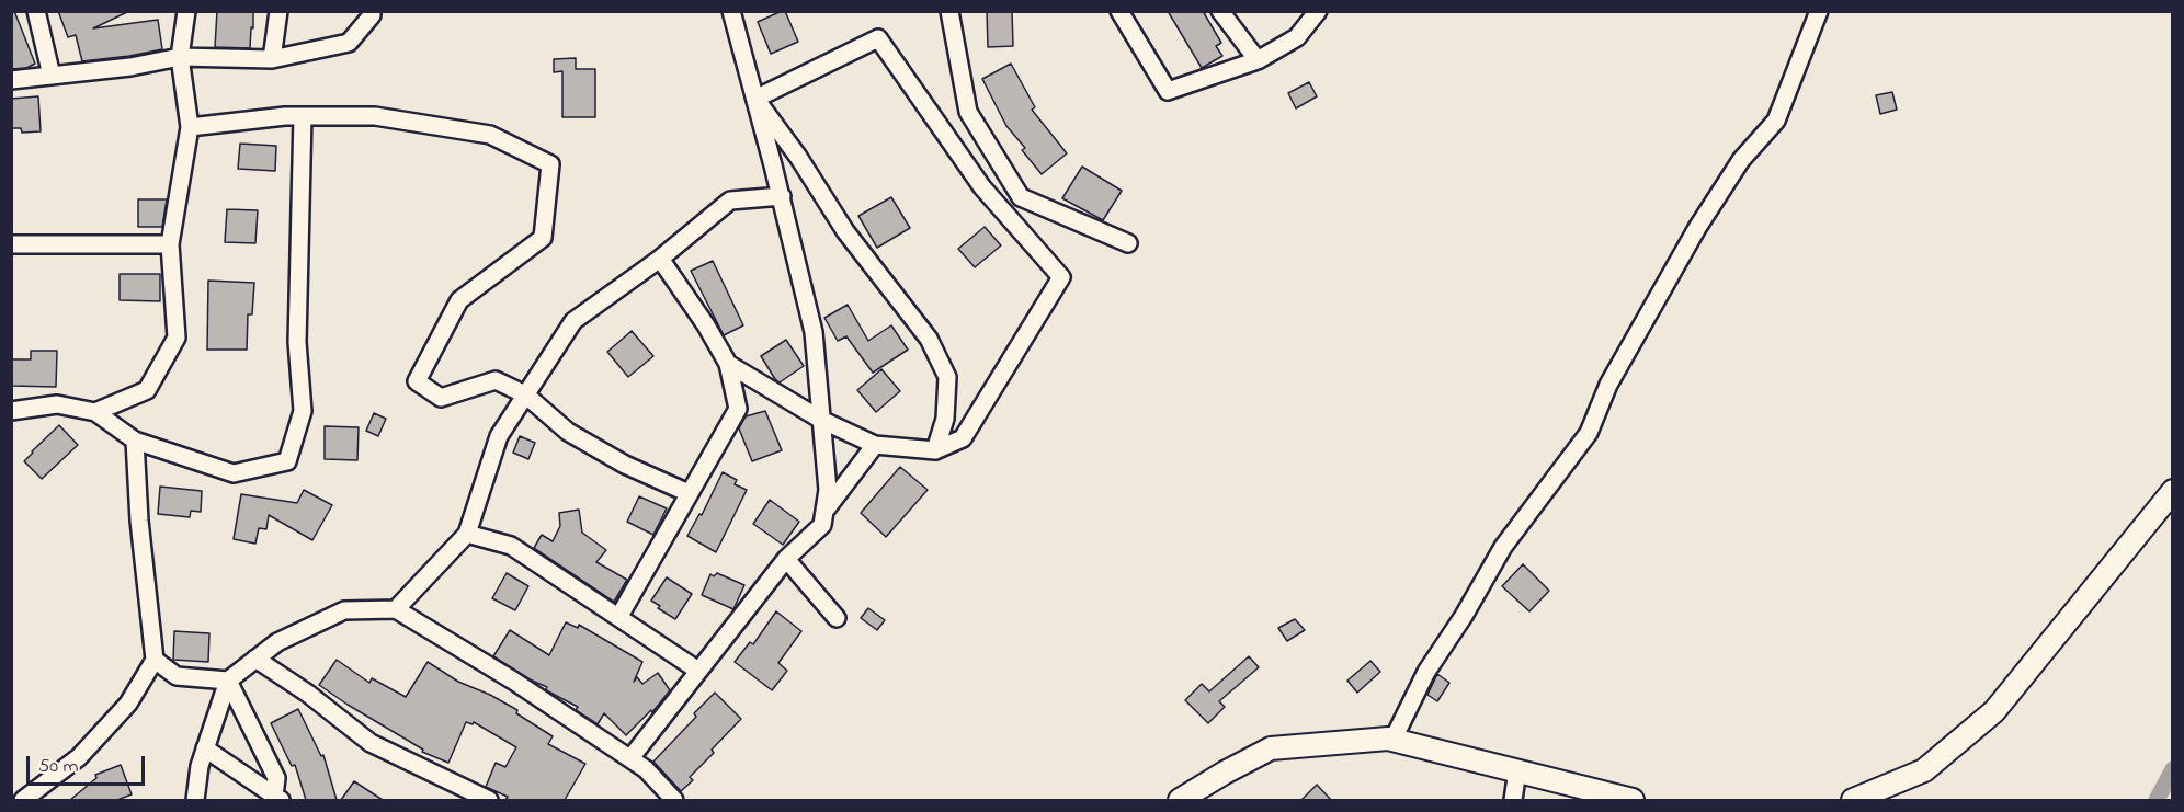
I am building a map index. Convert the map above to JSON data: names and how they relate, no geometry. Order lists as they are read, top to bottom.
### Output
{
  "scale_bar": "50 m"
}
